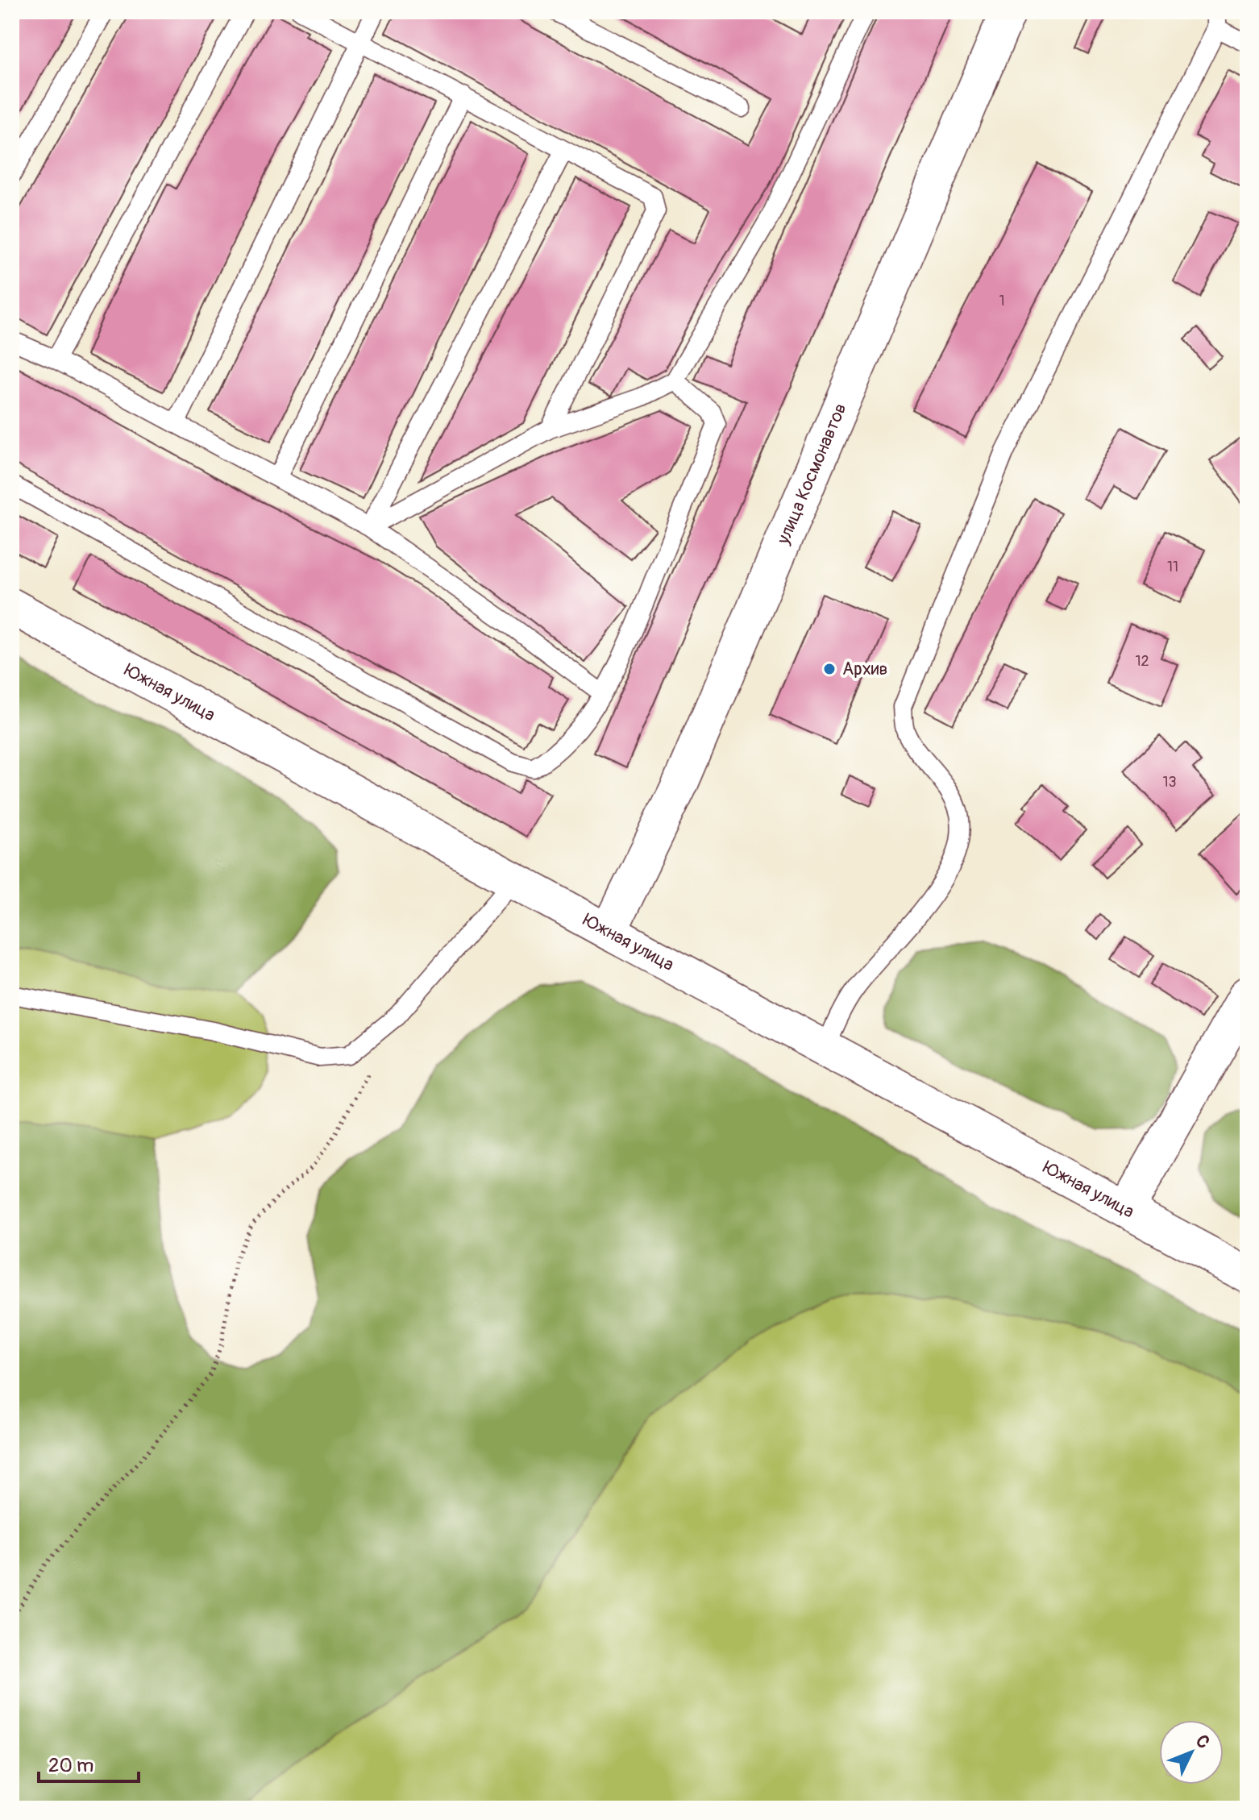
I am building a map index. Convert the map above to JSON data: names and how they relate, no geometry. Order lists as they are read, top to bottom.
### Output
{
  "streets": {
    "main road": ["улица Космонавтов", "Южная улица"]
  },
  "crossings": [
    ["улица Космонавтов", "Южная улица"]
  ],
  "places": ["Архив"],
  "house_numbers": [
    "1",
    "11",
    "12",
    "13"
  ],
  "scale_bar": "20 m",
  "north": "top right"
}
